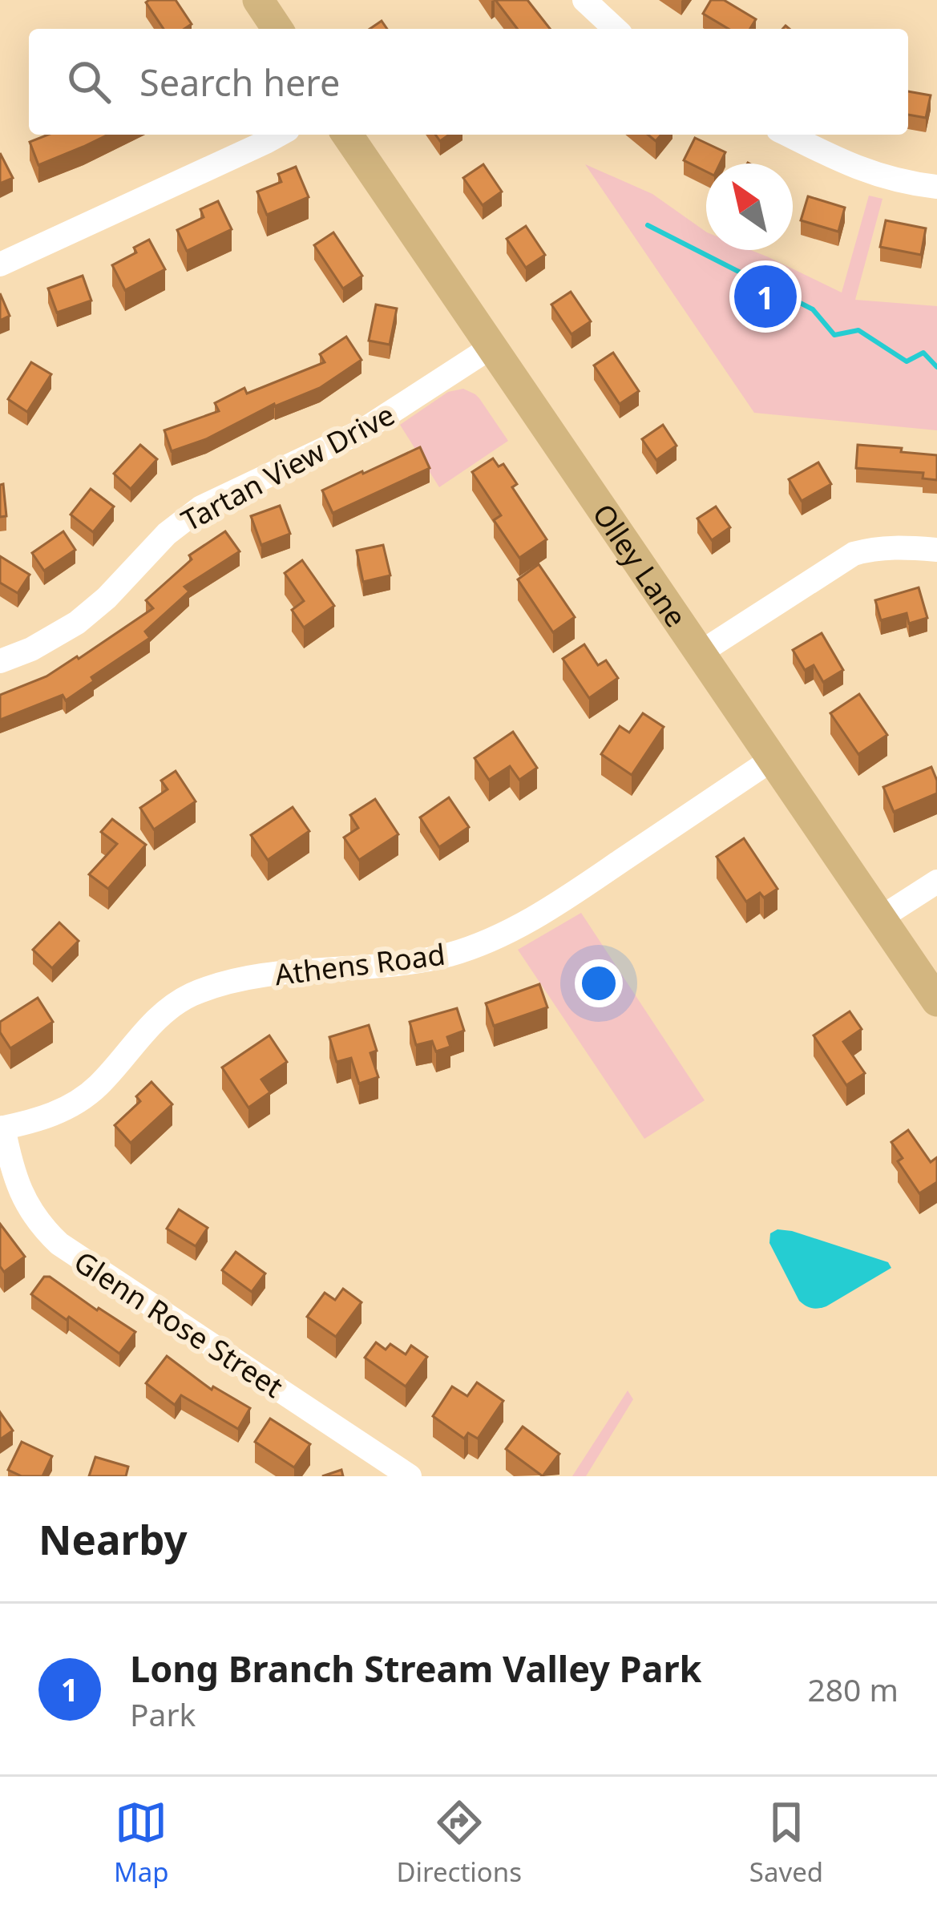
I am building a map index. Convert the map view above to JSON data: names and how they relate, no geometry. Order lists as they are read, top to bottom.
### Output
{
  "streets": {
    "main road": ["Olley Lane"],
    "street": ["Tartan View Drive", "Athens Road", "Glenn Rose Street"]
  },
  "crossings": [
    ["Tartan View Drive", "Olley Lane"],
    ["Olley Lane", "Athens Road"],
    ["Athens Road", "Glenn Rose Street"]
  ],
  "north": "top left",
  "page": {
    "search": "Search here",
    "pins": "1",
    "heading": "Nearby",
    "list": [
      {
        "mark": "1",
        "name": "Long Branch Stream Valley Park",
        "note": "Park",
        "value": "280 m"
      }
    ],
    "nav": ["Map", "Directions", "Saved"]
  }
}
